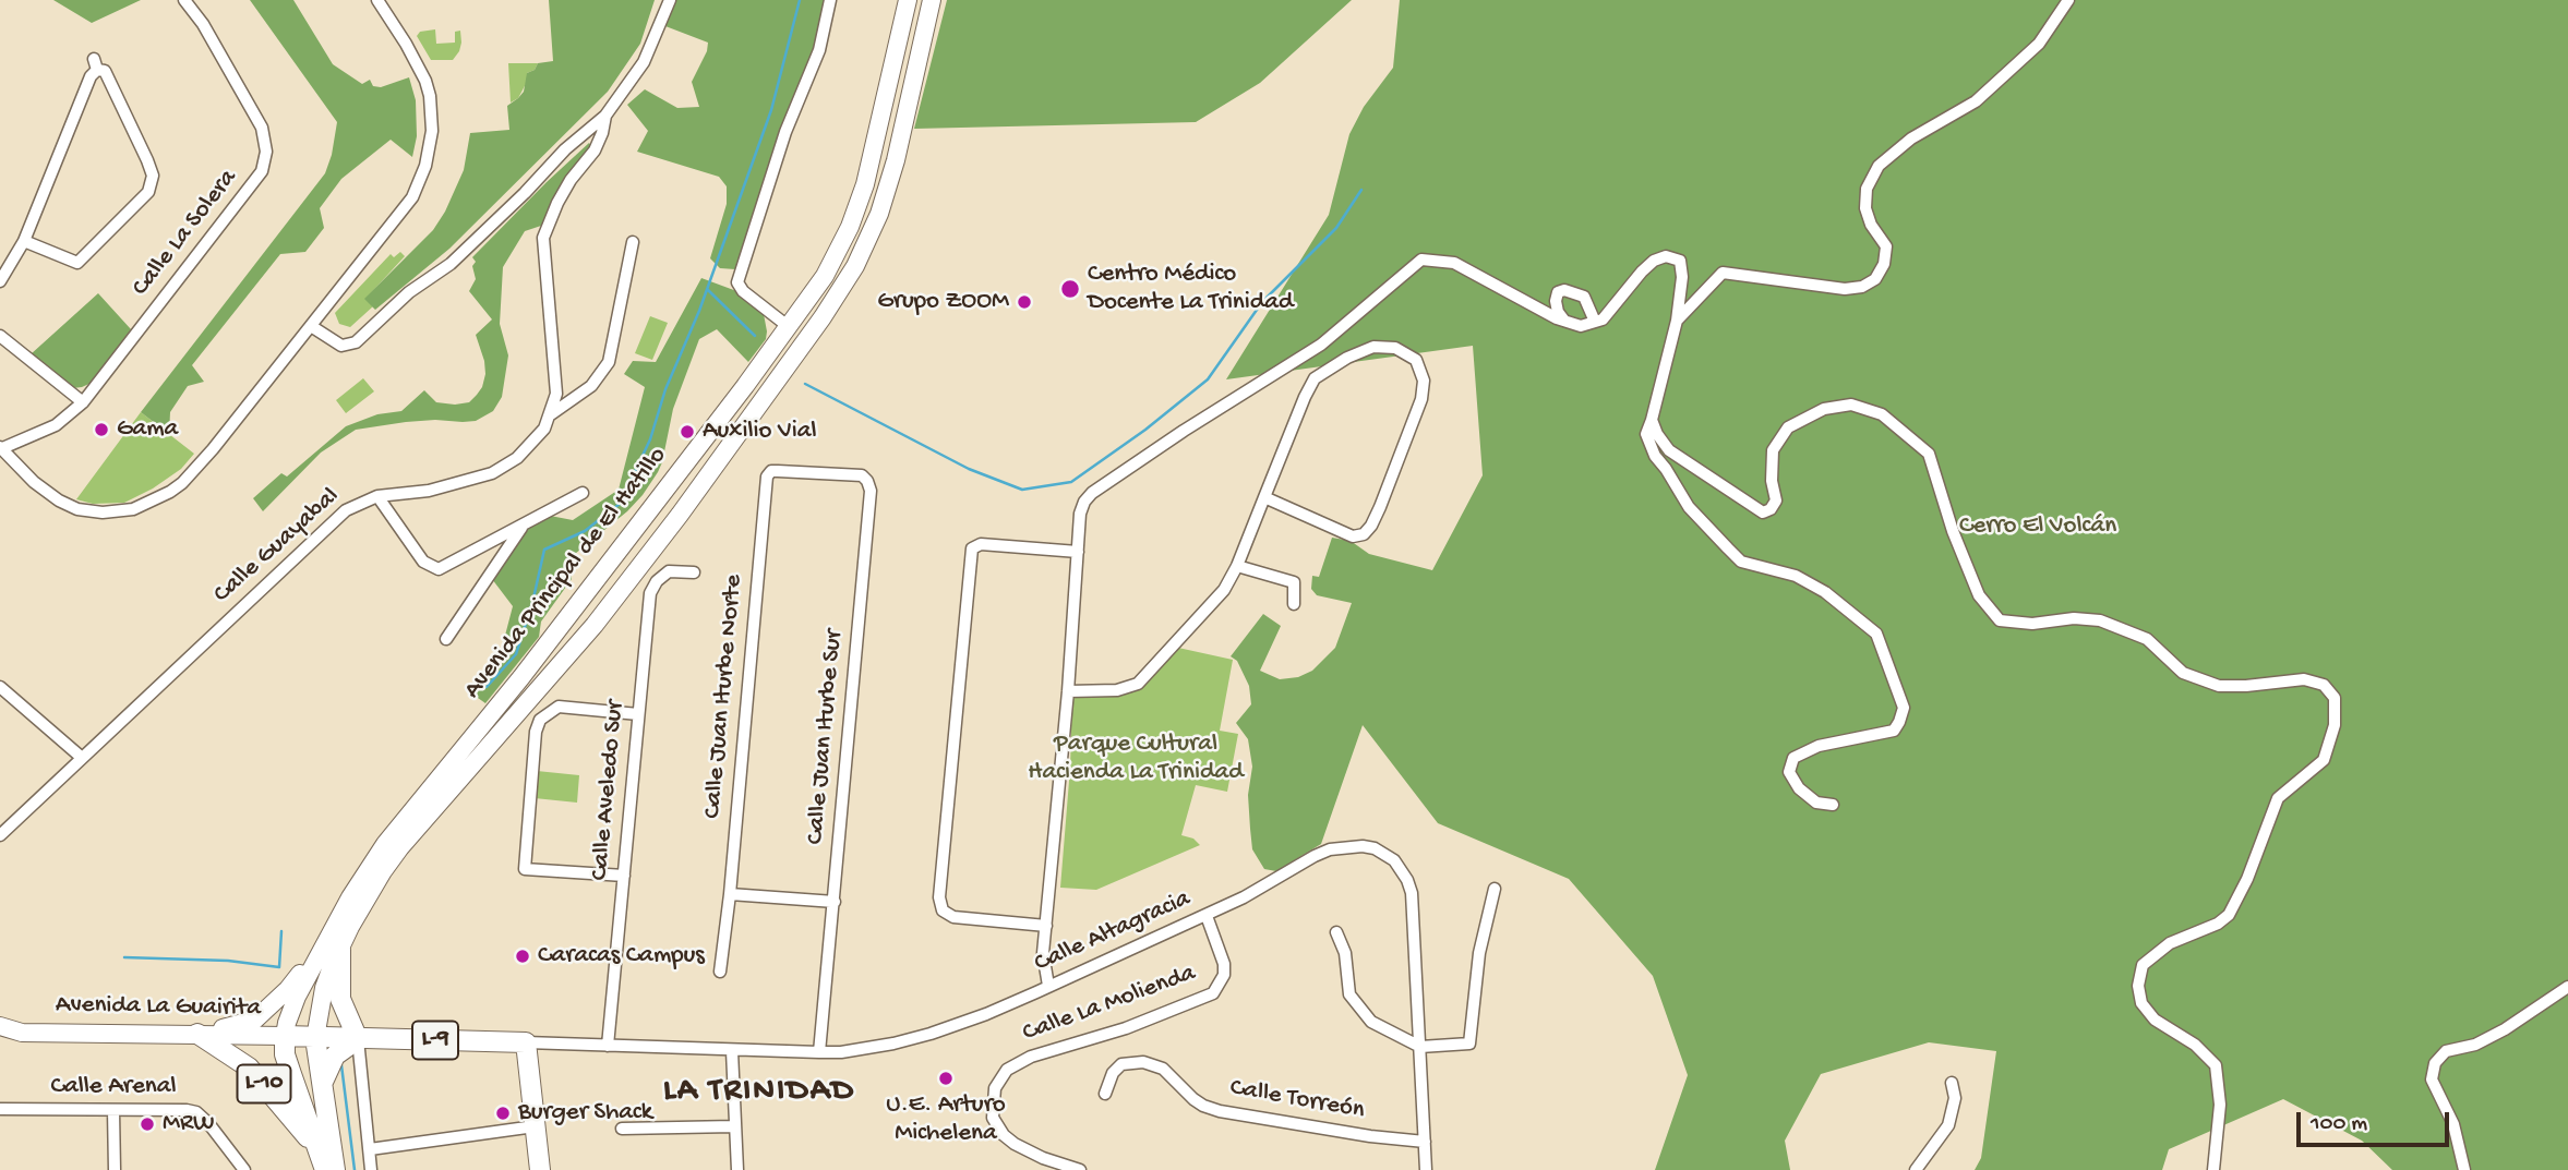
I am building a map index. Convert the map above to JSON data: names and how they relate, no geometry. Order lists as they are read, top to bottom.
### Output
{
  "streets": {
    "main road": [
      "Avenida Principal de El Hatillo",
      "Avenida La Guairita",
      "L-9",
      "L-10"
    ],
    "street": [
      "Calle La Solera",
      "Calle Guayabal",
      "Calle Juan Iturbe Norte",
      "Calle Juan Iturbe Sur",
      "Calle Aveledo Sur",
      "Calle Altagracia",
      "Calle La Molienda",
      "Calle Arenal",
      "Calle Torreón"
    ]
  },
  "crossings": [
    ["Avenida Principal de El Hatillo", "Avenida La Guairita"],
    ["Avenida Principal de El Hatillo", "L-9"],
    ["Avenida Principal de El Hatillo", "L-10"],
    ["Calle Juan Iturbe Norte", "Calle Juan Iturbe Sur"],
    ["Calle Juan Iturbe Sur", "Calle Altagracia"],
    ["Calle Aveledo Sur", "Calle Altagracia"],
    ["Calle Altagracia", "Calle La Molienda"],
    ["Calle Altagracia", "L-9"],
    ["Calle Altagracia", "Calle Torreón"],
    ["Avenida La Guairita", "L-9"],
    ["Avenida La Guairita", "L-10"],
    ["L-9", "L-10"]
  ],
  "districts": ["LA TRINIDAD"],
  "parks": ["Cerro El Volcán", "Parque Cultural Hacienda La Trinidad"],
  "places": [
    "Centro Médico Docente La Trinidad",
    "Grupo ZOOM",
    "Gama",
    "Auxilio Vial",
    "Caracas Campus",
    "U.E. Arturo Michelena",
    "Burger Shack",
    "MRW"
  ],
  "scale_bar": "100 m"
}
